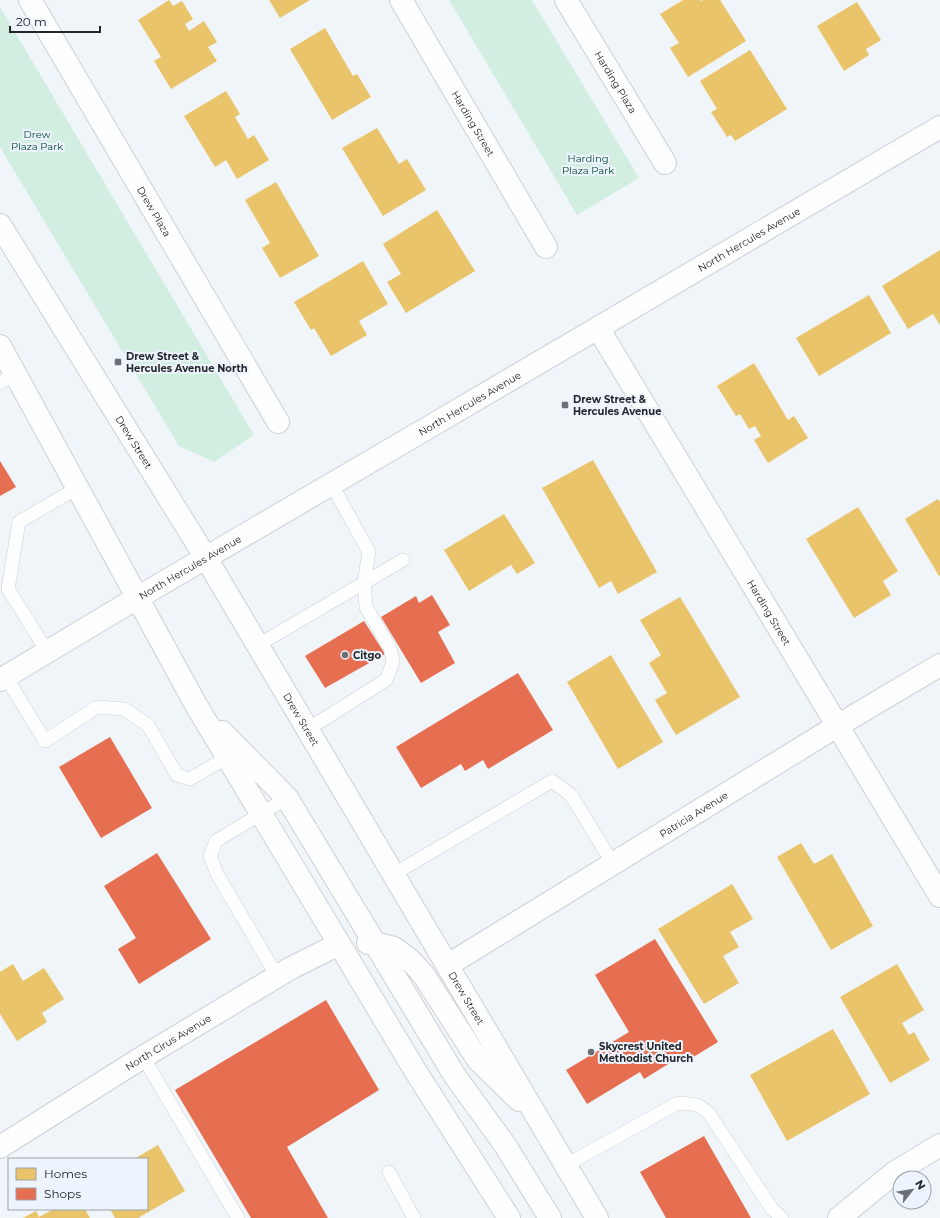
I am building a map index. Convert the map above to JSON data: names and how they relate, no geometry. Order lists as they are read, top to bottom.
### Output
{
  "streets": {
    "street": [
      "Harding Plaza",
      "Harding Street",
      "Drew Plaza",
      "North Hercules Avenue",
      "Drew Street",
      "Patricia Avenue",
      "North Cirus Avenue"
    ]
  },
  "crossings": [
    ["Harding Street", "North Hercules Avenue"],
    ["Harding Street", "Patricia Avenue"],
    ["North Hercules Avenue", "Drew Street"],
    ["Drew Street", "Patricia Avenue"]
  ],
  "parks": ["Drew Plaza Park", "Harding Plaza Park"],
  "places": {
    "transit": ["Drew Street & Hercules Avenue North", "Drew Street & Hercules Avenue"],
    "other": ["Citgo", "Skycrest United Methodist Church"]
  },
  "legend": ["Homes", "Shops"],
  "scale_bar": "20 m",
  "north": "top right"
}
